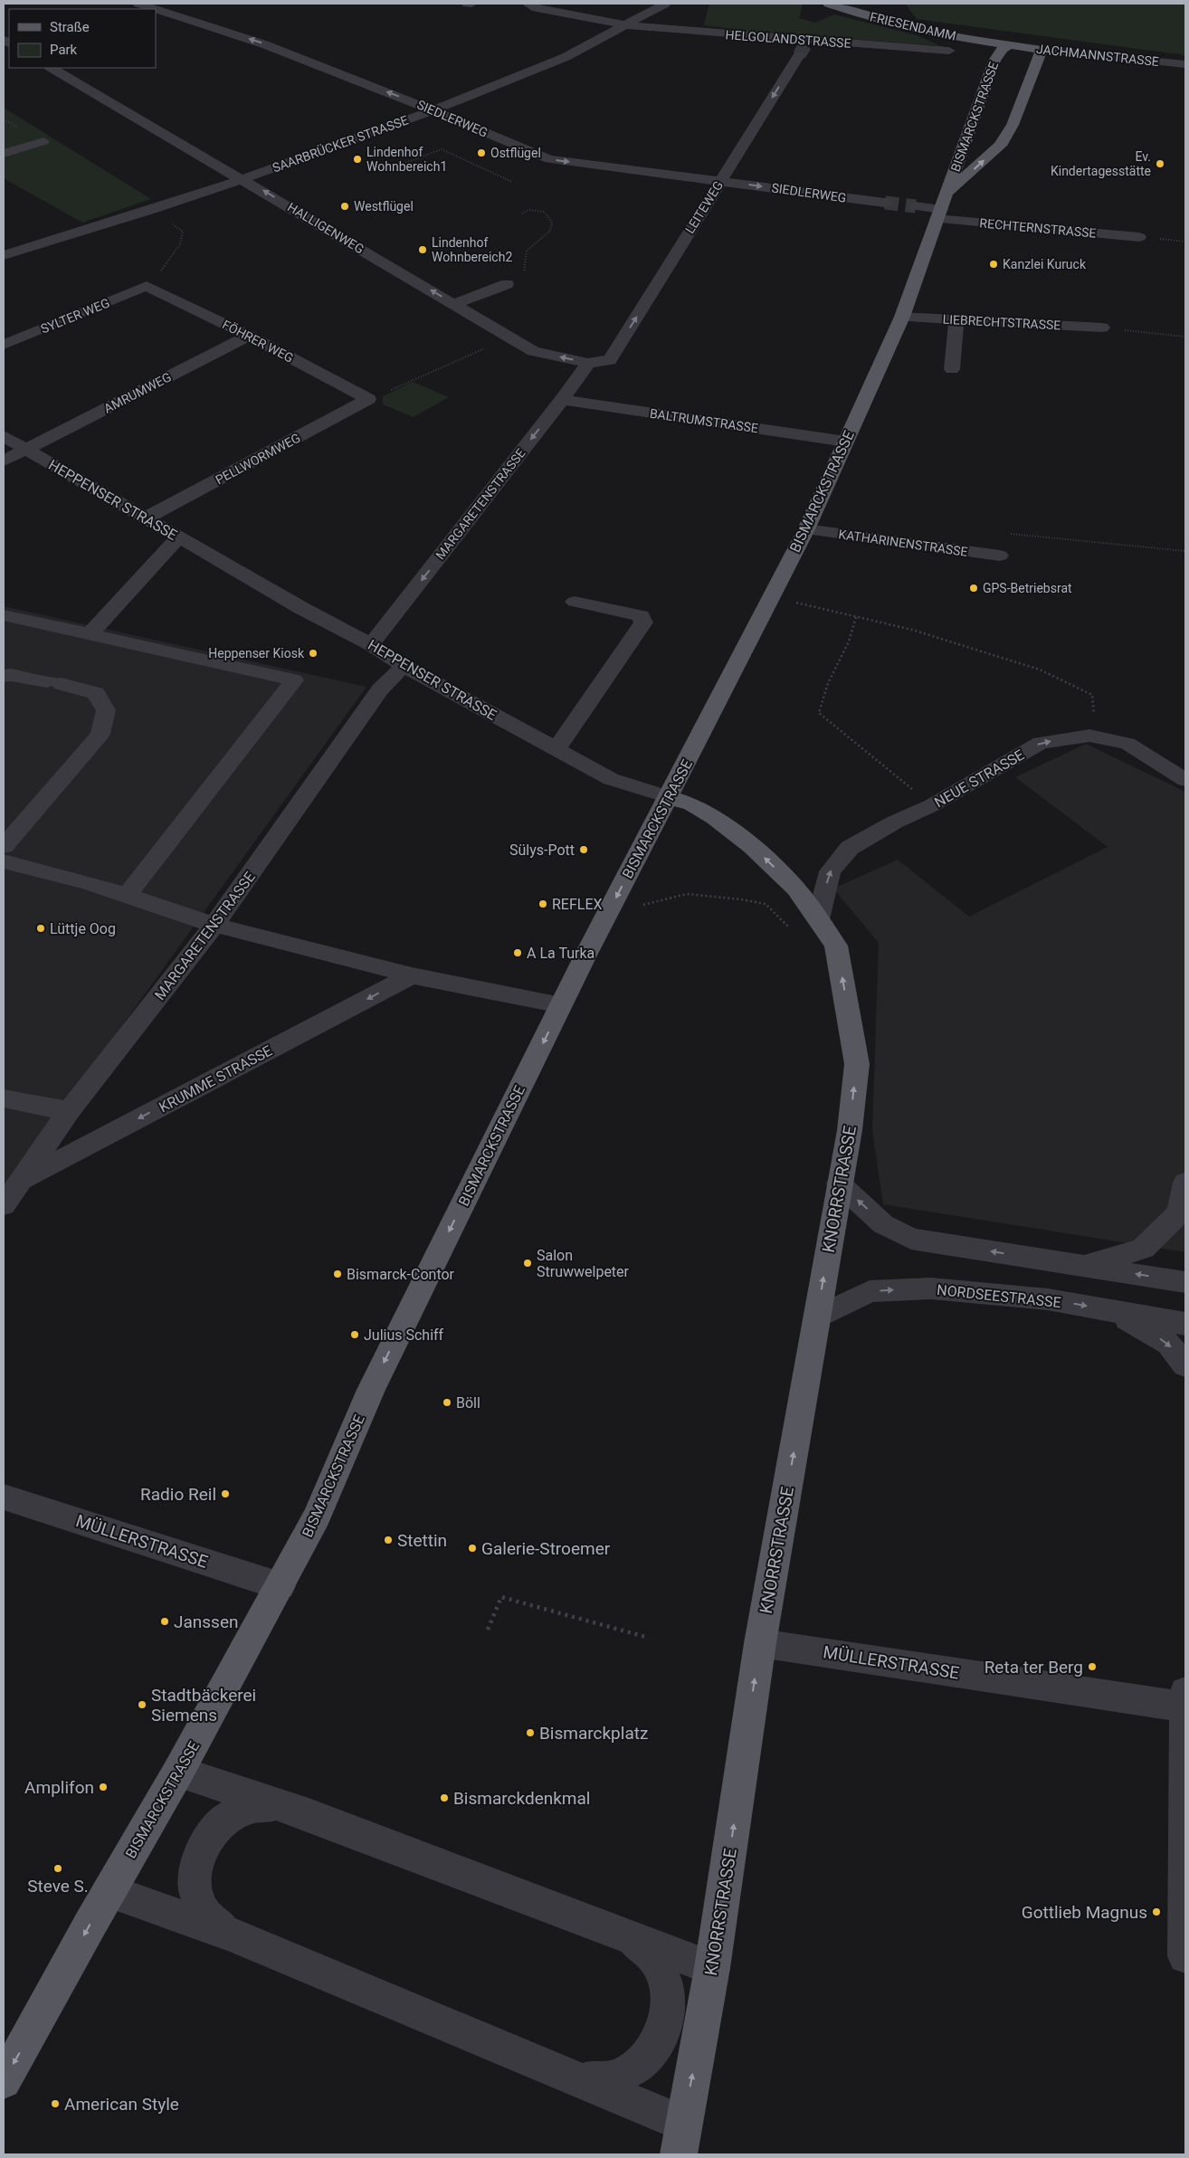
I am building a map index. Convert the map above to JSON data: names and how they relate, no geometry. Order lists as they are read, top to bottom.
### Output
{
  "streets": {
    "main road": [
      "FRIESENDAMM",
      "JACHMANNSTRASSE",
      "BISMARCKSTRASSE",
      "HEPPENSER STRASSE",
      "KNORRSTRASSE"
    ],
    "street": [
      "HELGOLANDSTRASSE",
      "SIEDLERWEG",
      "SAARBRÜCKER STRASSE",
      "LEITEWEG",
      "HALLIGENWEG",
      "RECHTERNSTRASSE",
      "SYLTER WEG",
      "LIEBRECHTSTRASSE",
      "FÖHRER WEG",
      "AMRUMWEG",
      "BALTRUMSTRASSE",
      "PELLWORMWEG",
      "MARGARETENSTRASSE",
      "KATHARINENSTRASSE",
      "NEUE STRASSE",
      "KRUMME STRASSE",
      "NORDSEESTRASSE",
      "MÜLLERSTRASSE"
    ]
  },
  "crossings": [
    ["FRIESENDAMM", "JACHMANNSTRASSE"],
    ["FRIESENDAMM", "BISMARCKSTRASSE"],
    ["HELGOLANDSTRASSE", "SAARBRÜCKER STRASSE"],
    ["HELGOLANDSTRASSE", "LEITEWEG"],
    ["JACHMANNSTRASSE", "BISMARCKSTRASSE"],
    ["BISMARCKSTRASSE", "RECHTERNSTRASSE"],
    ["BISMARCKSTRASSE", "LIEBRECHTSTRASSE"],
    ["BISMARCKSTRASSE", "BALTRUMSTRASSE"],
    ["BISMARCKSTRASSE", "HEPPENSER STRASSE"],
    ["BISMARCKSTRASSE", "KATHARINENSTRASSE"],
    ["BISMARCKSTRASSE", "MÜLLERSTRASSE"],
    ["SIEDLERWEG", "SAARBRÜCKER STRASSE"],
    ["SIEDLERWEG", "LEITEWEG"],
    ["SAARBRÜCKER STRASSE", "HALLIGENWEG"],
    ["LEITEWEG", "HALLIGENWEG"],
    ["HALLIGENWEG", "MARGARETENSTRASSE"],
    ["SYLTER WEG", "FÖHRER WEG"],
    ["FÖHRER WEG", "AMRUMWEG"],
    ["FÖHRER WEG", "PELLWORMWEG"],
    ["AMRUMWEG", "HEPPENSER STRASSE"],
    ["BALTRUMSTRASSE", "MARGARETENSTRASSE"],
    ["PELLWORMWEG", "HEPPENSER STRASSE"],
    ["HEPPENSER STRASSE", "MARGARETENSTRASSE"],
    ["HEPPENSER STRASSE", "NEUE STRASSE"],
    ["HEPPENSER STRASSE", "KNORRSTRASSE"],
    ["MARGARETENSTRASSE", "KRUMME STRASSE"],
    ["KNORRSTRASSE", "NORDSEESTRASSE"],
    ["KNORRSTRASSE", "MÜLLERSTRASSE"]
  ],
  "one_way": [
    "HALLIGENWEG",
    "NEUE STRASSE",
    "KRUMME STRASSE",
    "KNORRSTRASSE"
  ],
  "places": [
    "Ostflügel",
    "Lindenhof Wohnbereich1",
    "Ev. Kindertagesstätte",
    "Westflügel",
    "Lindenhof Wohnbereich2",
    "Kanzlei Kuruck",
    "GPS-Betriebsrat",
    "Heppenser Kiosk",
    "Sülys-Pott",
    "REFLEX",
    "Lüttje Oog",
    "A La Turka",
    "Salon Struwwelpeter",
    "Bismarck-Contor",
    "Julius Schiff",
    "Böll",
    "Radio Reil",
    "Stettin",
    "Galerie-Stroemer",
    "Janssen",
    "Reta ter Berg",
    "Stadtbäckerei Siemens",
    "Bismarckplatz",
    "Amplifon",
    "Bismarckdenkmal",
    "Steve S.",
    "Gottlieb Magnus",
    "American Style"
  ],
  "legend": ["Straße", "Park"]
}
